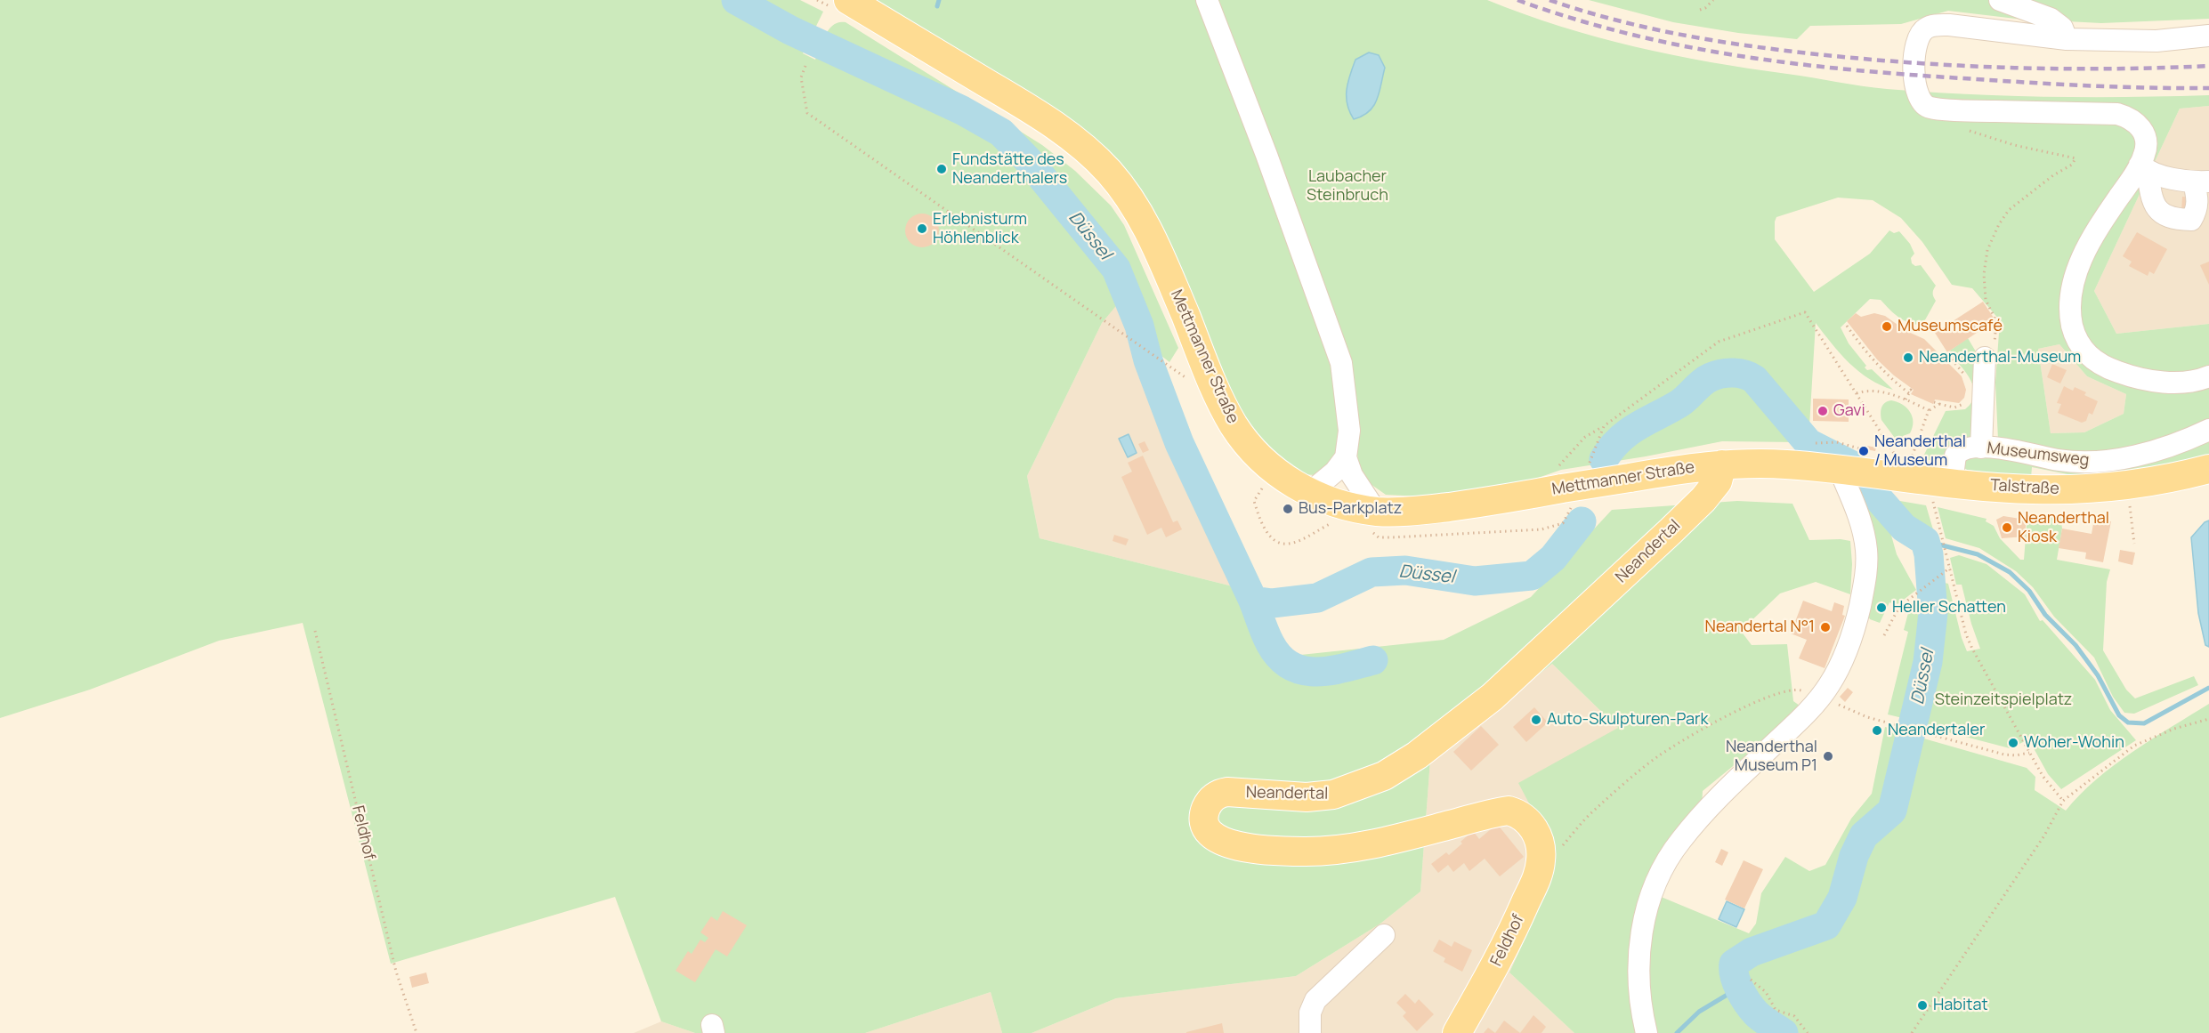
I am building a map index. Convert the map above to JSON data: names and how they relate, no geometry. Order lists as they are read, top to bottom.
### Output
{
  "streets": {
    "main road": [
      "Mettmanner Straße",
      "Talstraße",
      "Neandertal",
      "Feldhof"
    ],
    "lane": ["Museumsweg"]
  },
  "crossings": [
    ["Mettmanner Straße", "Talstraße"],
    ["Mettmanner Straße", "Neandertal"],
    ["Museumsweg", "Talstraße"],
    ["Neandertal", "Feldhof"]
  ],
  "water": ["Düssel"],
  "parks": ["Laubacher Steinbruch", "Steinzeitspielplatz"],
  "places": [
    "Fundstätte des Neanderthalers",
    "Erlebnisturm Höhlenblick",
    "Museumscafé",
    "Neanderthal-Museum",
    "Gavi",
    "Neanderthal / Museum",
    "Bus-Parkplatz",
    "Neanderthal Kiosk",
    "Heller Schatten",
    "Neandertal N°1",
    "Auto-Skulpturen-Park",
    "Neandertaler",
    "Woher-Wohin",
    "Neanderthal Museum P1",
    "Habitat"
  ]
}
